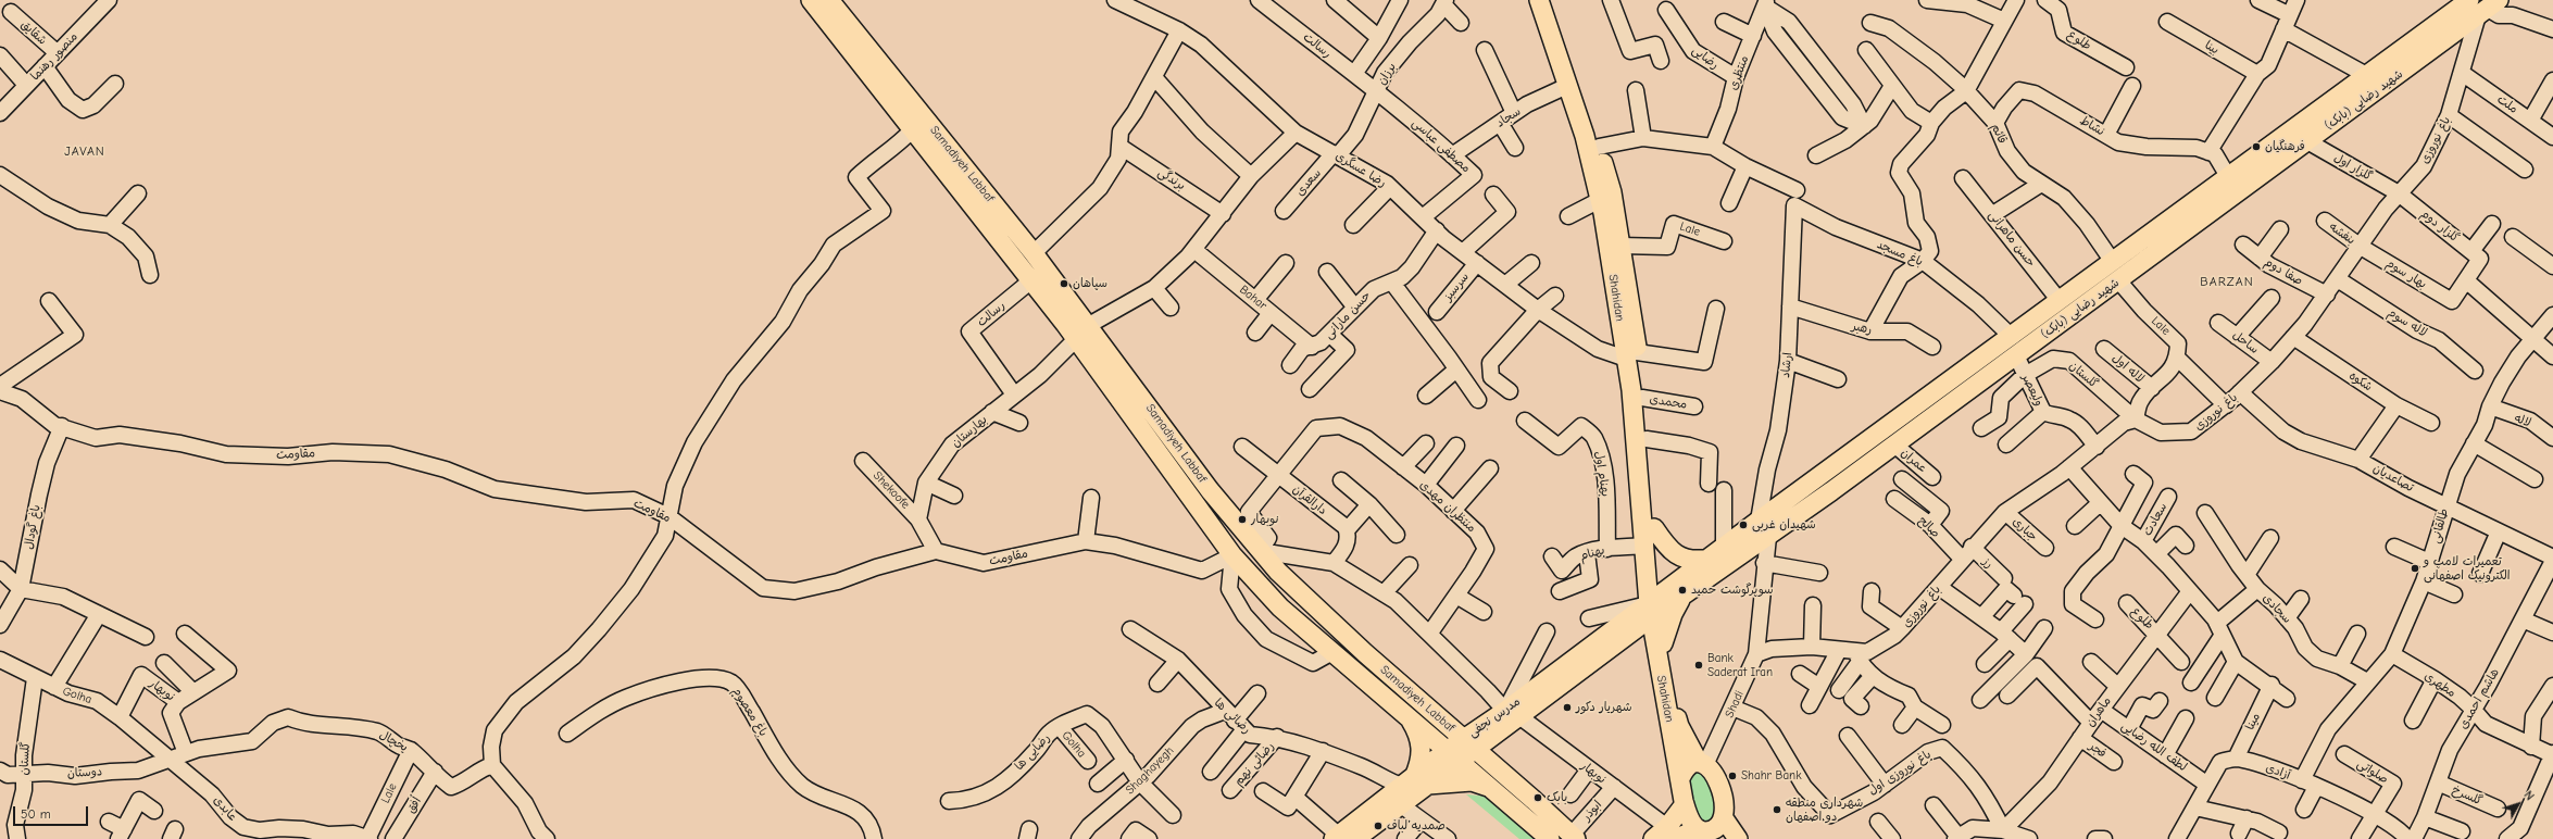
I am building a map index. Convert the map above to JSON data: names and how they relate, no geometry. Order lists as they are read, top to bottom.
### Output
{
  "streets": {
    "main road": [
      "شهید رضایی (بابک)",
      "Samadiyeh Labbaf",
      "Shahidan",
      "مدرس نجفی"
    ],
    "street": [
      "شقایق",
      "طلوع",
      "رسالت",
      "بینا",
      "منصور رهنما",
      "رضایی",
      "منتظری",
      "برزان",
      "ملت",
      "سجاد",
      "نشاط",
      "قائم",
      "باغ نوروزی",
      "مصطفی عباسی",
      "گلزار اول",
      "رضا عسگری",
      "برندگی",
      "سعدی",
      "گلزار دوم",
      "Lale",
      "بنفشه",
      "حسن ماهرانی",
      "باغ مسجد",
      "صفا دوم",
      "بهار سوم",
      "سرسبز",
      "Bahar",
      "حسن مارانی",
      "لاله سوم",
      "رهبر",
      "ساحل",
      "ارشاد",
      "لاله اول",
      "گلستان",
      "شکوه",
      "ولیعصر",
      "محمدی",
      "لاله",
      "بهارستان",
      "مقاومت",
      "عمران",
      "بهنام اول",
      "تصاعدیان",
      "Shekoofe",
      "دارالقرآن",
      "منتظران مهدی",
      "سعادت",
      "طالقانی",
      "باغ گودال",
      "صالح",
      "جباری",
      "بهنام",
      "رز",
      "سجادی",
      "مطهری",
      "نوبهار",
      "Golha",
      "هاشم احمدی",
      "Shadi",
      "باغ معصوم",
      "ماهران",
      "رضائی ها",
      "مینا",
      "یخچال",
      "لطف الله رضایی",
      "فجر",
      "رضایی ها",
      "رضائی نهم",
      "Shaghayegh",
      "آزادی",
      "صلواتی",
      "دوستان",
      "باغ نوروزی اول",
      "گلسرخ",
      "اُفق",
      "عابدی",
      "ابوذر"
    ]
  },
  "crossings": [
    ["شقایق", "منصور رهنما"],
    ["طلوع", "ماهران"],
    ["رسالت", "برزان"],
    ["رسالت", "مصطفی عباسی"],
    ["رسالت", "Samadiyeh Labbaf"],
    ["رسالت", "بهارستان"],
    ["رضایی", "منتظری"],
    ["برزان", "مصطفی عباسی"],
    ["برزان", "رضا عسگری"],
    ["برزان", "سعدی"],
    ["شهید رضایی (بابک)", "قائم"],
    ["شهید رضایی (بابک)", "باغ نوروزی"],
    ["شهید رضایی (بابک)", "گلزار اول"],
    ["شهید رضایی (بابک)", "Lale"],
    ["شهید رضایی (بابک)", "حسن ماهرانی"],
    ["شهید رضایی (بابک)", "باغ مسجد"],
    ["شهید رضایی (بابک)", "Shahidan"],
    ["شهید رضایی (بابک)", "ارشاد"],
    ["شهید رضایی (بابک)", "ولیعصر"],
    ["شهید رضایی (بابک)", "عمران"],
    ["شهید رضایی (بابک)", "Shadi"],
    ["شهید رضایی (بابک)", "مدرس نجفی"],
    ["ملت", "باغ نوروزی"],
    ["سجاد", "مصطفی عباسی"],
    ["سجاد", "Shahidan"],
    ["نشاط", "قائم"],
    ["باغ نوروزی", "گلزار اول"],
    ["باغ نوروزی", "گلزار دوم"],
    ["باغ نوروزی", "بنفشه"],
    ["باغ نوروزی", "صفا دوم"],
    ["باغ نوروزی", "بهار سوم"],
    ["باغ نوروزی", "لاله سوم"],
    ["باغ نوروزی", "ساحل"],
    ["باغ نوروزی", "گلستان"],
    ["باغ نوروزی", "شکوه"],
    ["باغ نوروزی", "ولیعصر"],
    ["باغ نوروزی", "تصاعدیان"],
    ["باغ نوروزی", "صالح"],
    ["باغ نوروزی", "جباری"],
    ["باغ نوروزی", "رز"],
    ["باغ نوروزی", "Shadi"],
    ["مصطفی عباسی", "رضا عسگری"],
    ["Samadiyeh Labbaf", "بهارستان"],
    ["Samadiyeh Labbaf", "مقاومت"],
    ["Samadiyeh Labbaf", "نوبهار"],
    ["Samadiyeh Labbaf", "مدرس نجفی"],
    ["Samadiyeh Labbaf", "ابوذر"],
    ["گلزار اول", "گلزار دوم"],
    ["رضا عسگری", "سعدی"],
    ["رضا عسگری", "سرسبز"],
    ["رضا عسگری", "Shahidan"],
    ["رضا عسگری", "حسن مارانی"],
    ["Lale", "Shahidan"],
    ["Lale", "یخچال"],
    ["Lale", "عابدی"],
    ["بنفشه", "بهار سوم"],
    ["باغ مسجد", "ارشاد"],
    ["Bahar", "حسن مارانی"],
    ["Shahidan", "محمدی"],
    ["Shahidan", "بهنام"],
    ["Shahidan", "Shadi"],
    ["Shahidan", "مدرس نجفی"],
    ["رهبر", "ارشاد"],
    ["گلستان", "ولیعصر"],
    ["گلستان", "Golha"],
    ["گلستان", "دوستان"],
    ["لاله", "طالقانی"],
    ["بهارستان", "Shekoofe"],
    ["مقاومت", "باغ گودال"],
    ["بهنام اول", "بهنام"],
    ["تصاعدیان", "طالقانی"],
    ["دارالقرآن", "منتظران مهدی"],
    ["منتظران مهدی", "نوبهار"],
    ["طالقانی", "سجادی"],
    ["طالقانی", "مطهری"],
    ["طالقانی", "آزادی"],
    ["مطهری", "هاشم احمدی"],
    ["نوبهار", "Golha"],
    ["نوبهار", "مدرس نجفی"],
    ["نوبهار", "ابوذر"],
    ["Golha", "یخچال"],
    ["Golha", "رضایی ها"],
    ["Golha", "دوستان"],
    ["Golha", "عابدی"],
    ["هاشم احمدی", "گلسرخ"],
    ["Shadi", "باغ نوروزی اول"],
    ["ماهران", "لطف الله رضایی"],
    ["ماهران", "فجر"],
    ["ماهران", "باغ نوروزی اول"],
    ["رضائی ها", "مدرس نجفی"],
    ["رضائی ها", "رضائی نهم"],
    ["رضائی ها", "Shaghayegh"],
    ["مینا", "آزادی"],
    ["یخچال", "دوستان"],
    ["یخچال", "اُفق"],
    ["یخچال", "عابدی"],
    ["رضایی ها", "Shaghayegh"],
    ["آزادی", "صلواتی"],
    ["دوستان", "عابدی"]
  ],
  "districts": ["JAVAN", "BARZAN"],
  "places": [
    "فرهنگیان",
    "سپاهان",
    "نوبهار",
    "شهیدان غربی",
    "تعمیرات لامپ و الکترونیک اصفهانی",
    "سوپرگوشت حمید",
    "Bank Saderat Iran",
    "شهریار دکور",
    "Shahr Bank",
    "بابک",
    "شهرداری منطقه دو اصفهان",
    "صمدیه لباف"
  ],
  "scale_bar": "50 m",
  "north": "top right"
}
